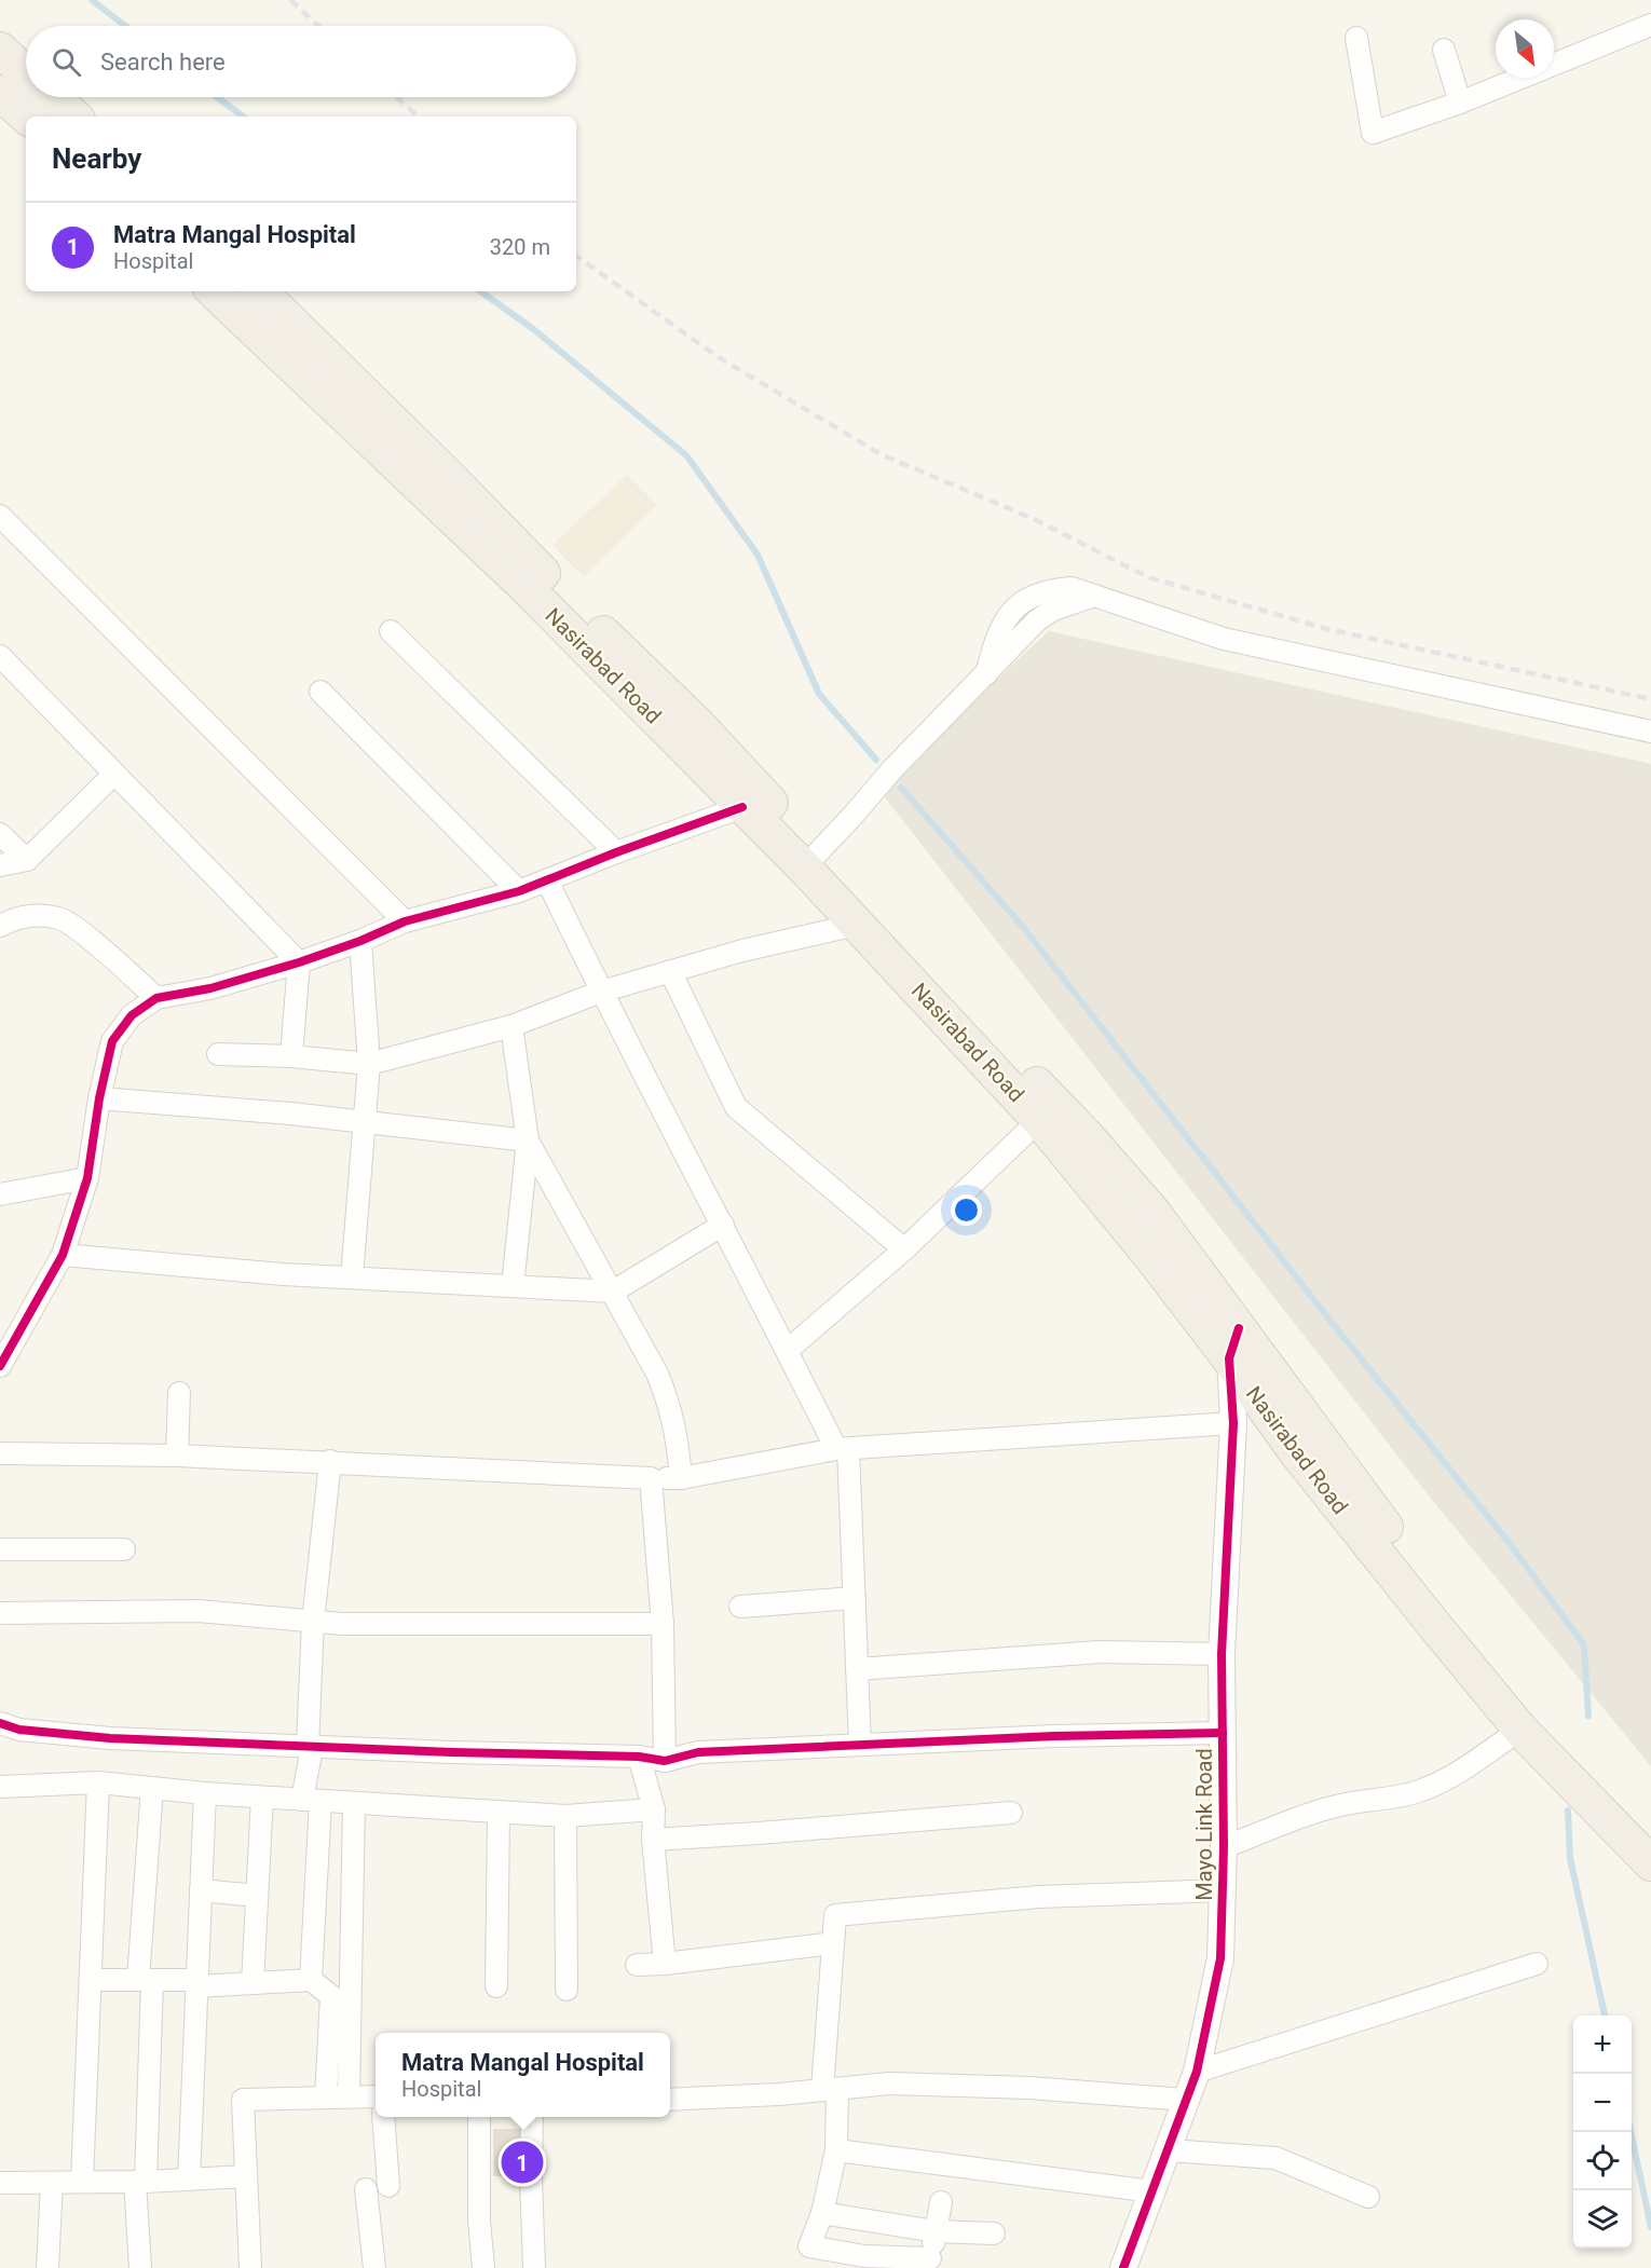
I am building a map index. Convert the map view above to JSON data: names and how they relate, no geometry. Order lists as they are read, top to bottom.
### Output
{
  "streets": {
    "highway": ["Nasirabad Road"],
    "street": ["Mayo Link Road"]
  },
  "crossings": [
    ["Nasirabad Road", "Mayo Link Road"]
  ],
  "north": "bottom right",
  "page": {
    "search": "Search here",
    "heading": "Nearby",
    "list": [
      {
        "mark": "1",
        "name": "Matra Mangal Hospital",
        "note": "Hospital",
        "value": "320 m"
      }
    ],
    "map_buttons": ["+", "−"],
    "popup": ["Matra Mangal Hospital", "Hospital"],
    "pins": "1"
  }
}
